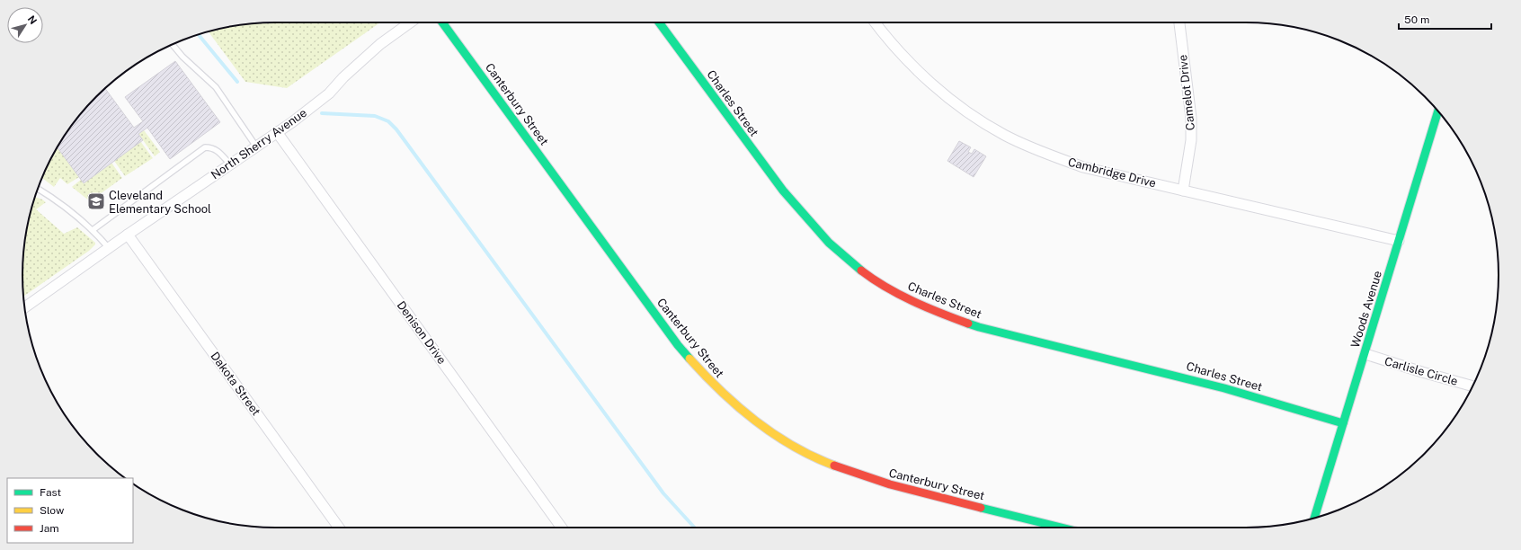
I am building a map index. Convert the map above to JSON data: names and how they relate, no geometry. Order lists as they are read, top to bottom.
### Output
{
  "streets": {
    "street": [
      "Camelot Drive",
      "Charles Street",
      "Canterbury Street",
      "North Sherry Avenue",
      "Cambridge Drive",
      "Woods Avenue",
      "Denison Drive",
      "Carlisle Circle",
      "Dakota Street"
    ]
  },
  "crossings": [
    ["Camelot Drive", "Cambridge Drive"],
    ["Charles Street", "Woods Avenue"],
    ["North Sherry Avenue", "Denison Drive"],
    ["North Sherry Avenue", "Dakota Street"],
    ["Cambridge Drive", "Woods Avenue"],
    ["Woods Avenue", "Carlisle Circle"]
  ],
  "places": {
    "school or university": ["Cleveland Elementary School"]
  },
  "legend": ["Fast", "Slow", "Jam"],
  "scale_bar": "50 m",
  "north": "top right"
}
